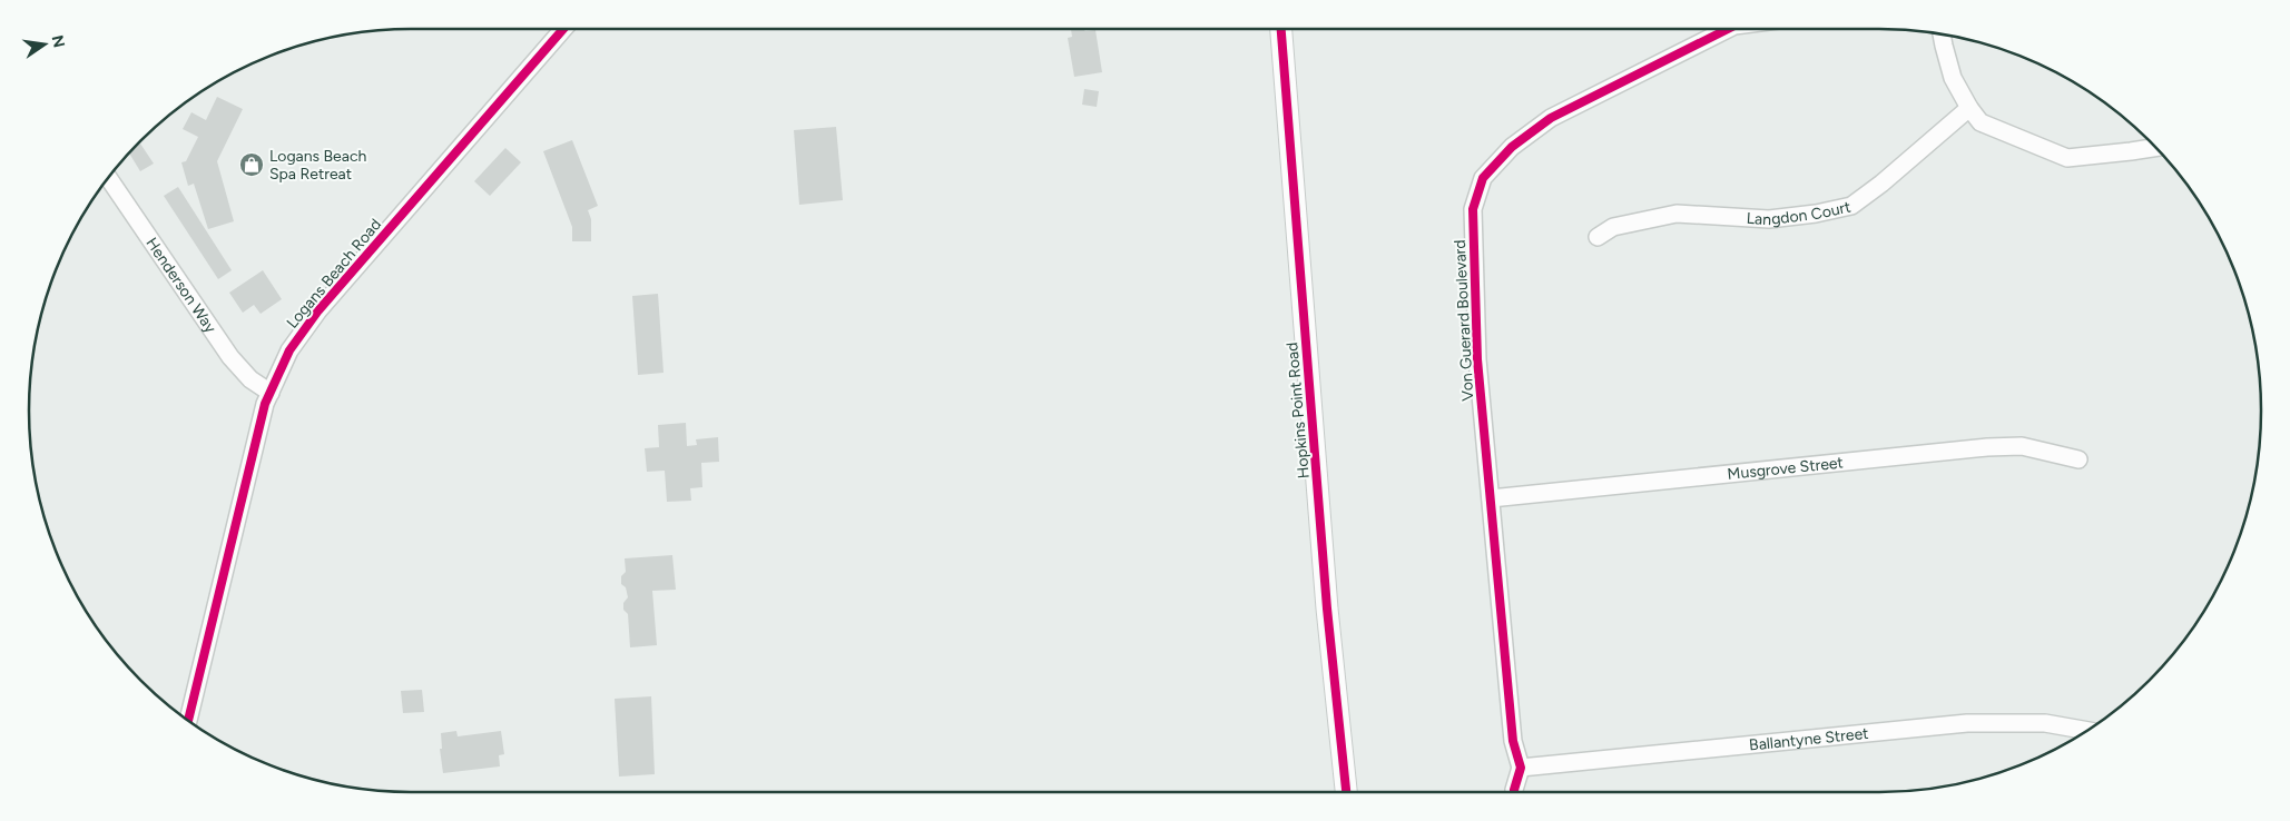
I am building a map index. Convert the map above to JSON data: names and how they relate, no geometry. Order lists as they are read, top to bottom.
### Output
{
  "streets": {
    "street": [
      "Langdon Court",
      "Logans Beach Road",
      "Henderson Way",
      "Von Guerard Boulevard",
      "Hopkins Point Road",
      "Musgrove Street",
      "Ballantyne Street"
    ]
  },
  "crossings": [
    ["Logans Beach Road", "Henderson Way"],
    ["Von Guerard Boulevard", "Musgrove Street"],
    ["Von Guerard Boulevard", "Ballantyne Street"]
  ],
  "places": {
    "shop": ["Logans Beach Spa Retreat"]
  },
  "north": "right"
}
